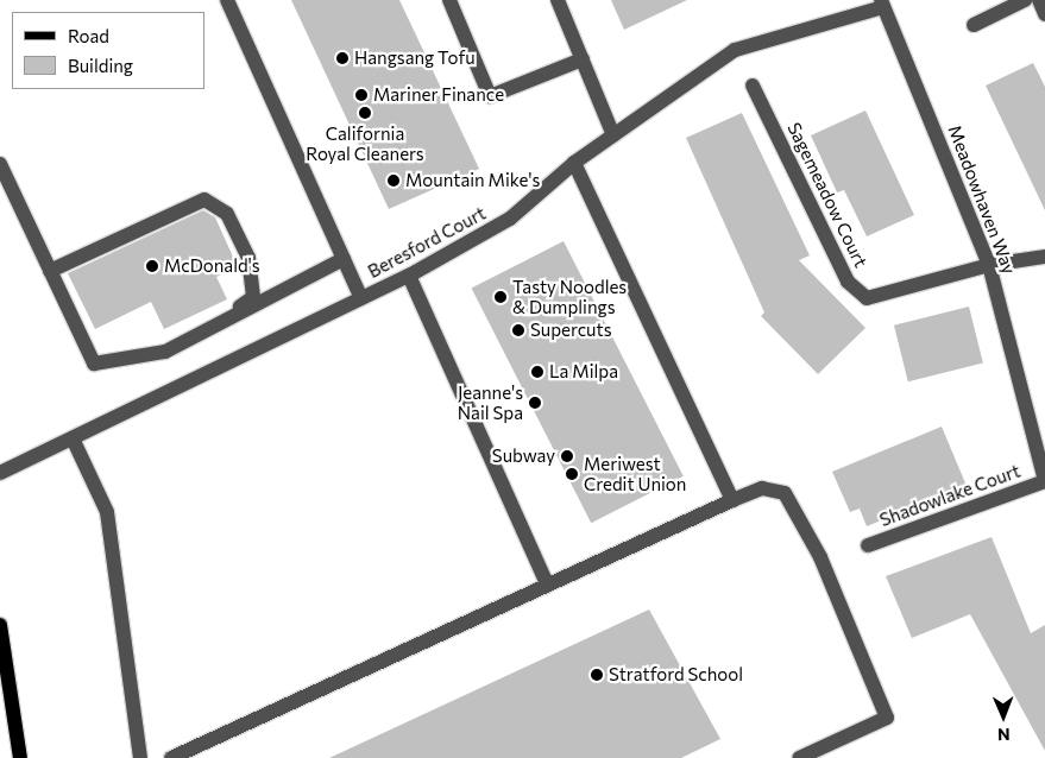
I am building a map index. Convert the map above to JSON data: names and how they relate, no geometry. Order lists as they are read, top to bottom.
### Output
{
  "streets": {
    "street": [
      "Sagemeadow Court",
      "Meadowhaven Way",
      "Beresford Court",
      "Shadowlake Court"
    ]
  },
  "crossings": [
    ["Sagemeadow Court", "Meadowhaven Way"],
    ["Meadowhaven Way", "Beresford Court"],
    ["Meadowhaven Way", "Shadowlake Court"]
  ],
  "places": [
    "Hangsang Tofu",
    "Mariner Finance",
    "California Royal Cleaners",
    "Mountain Mike's",
    "McDonald's",
    "Tasty Noodles & Dumplings",
    "Supercuts",
    "La Milpa",
    "Jeanne's Nail Spa",
    "Subway",
    "Meriwest Credit Union",
    "Stratford School"
  ],
  "legend": ["Road", "Building"],
  "north": "bottom"
}
